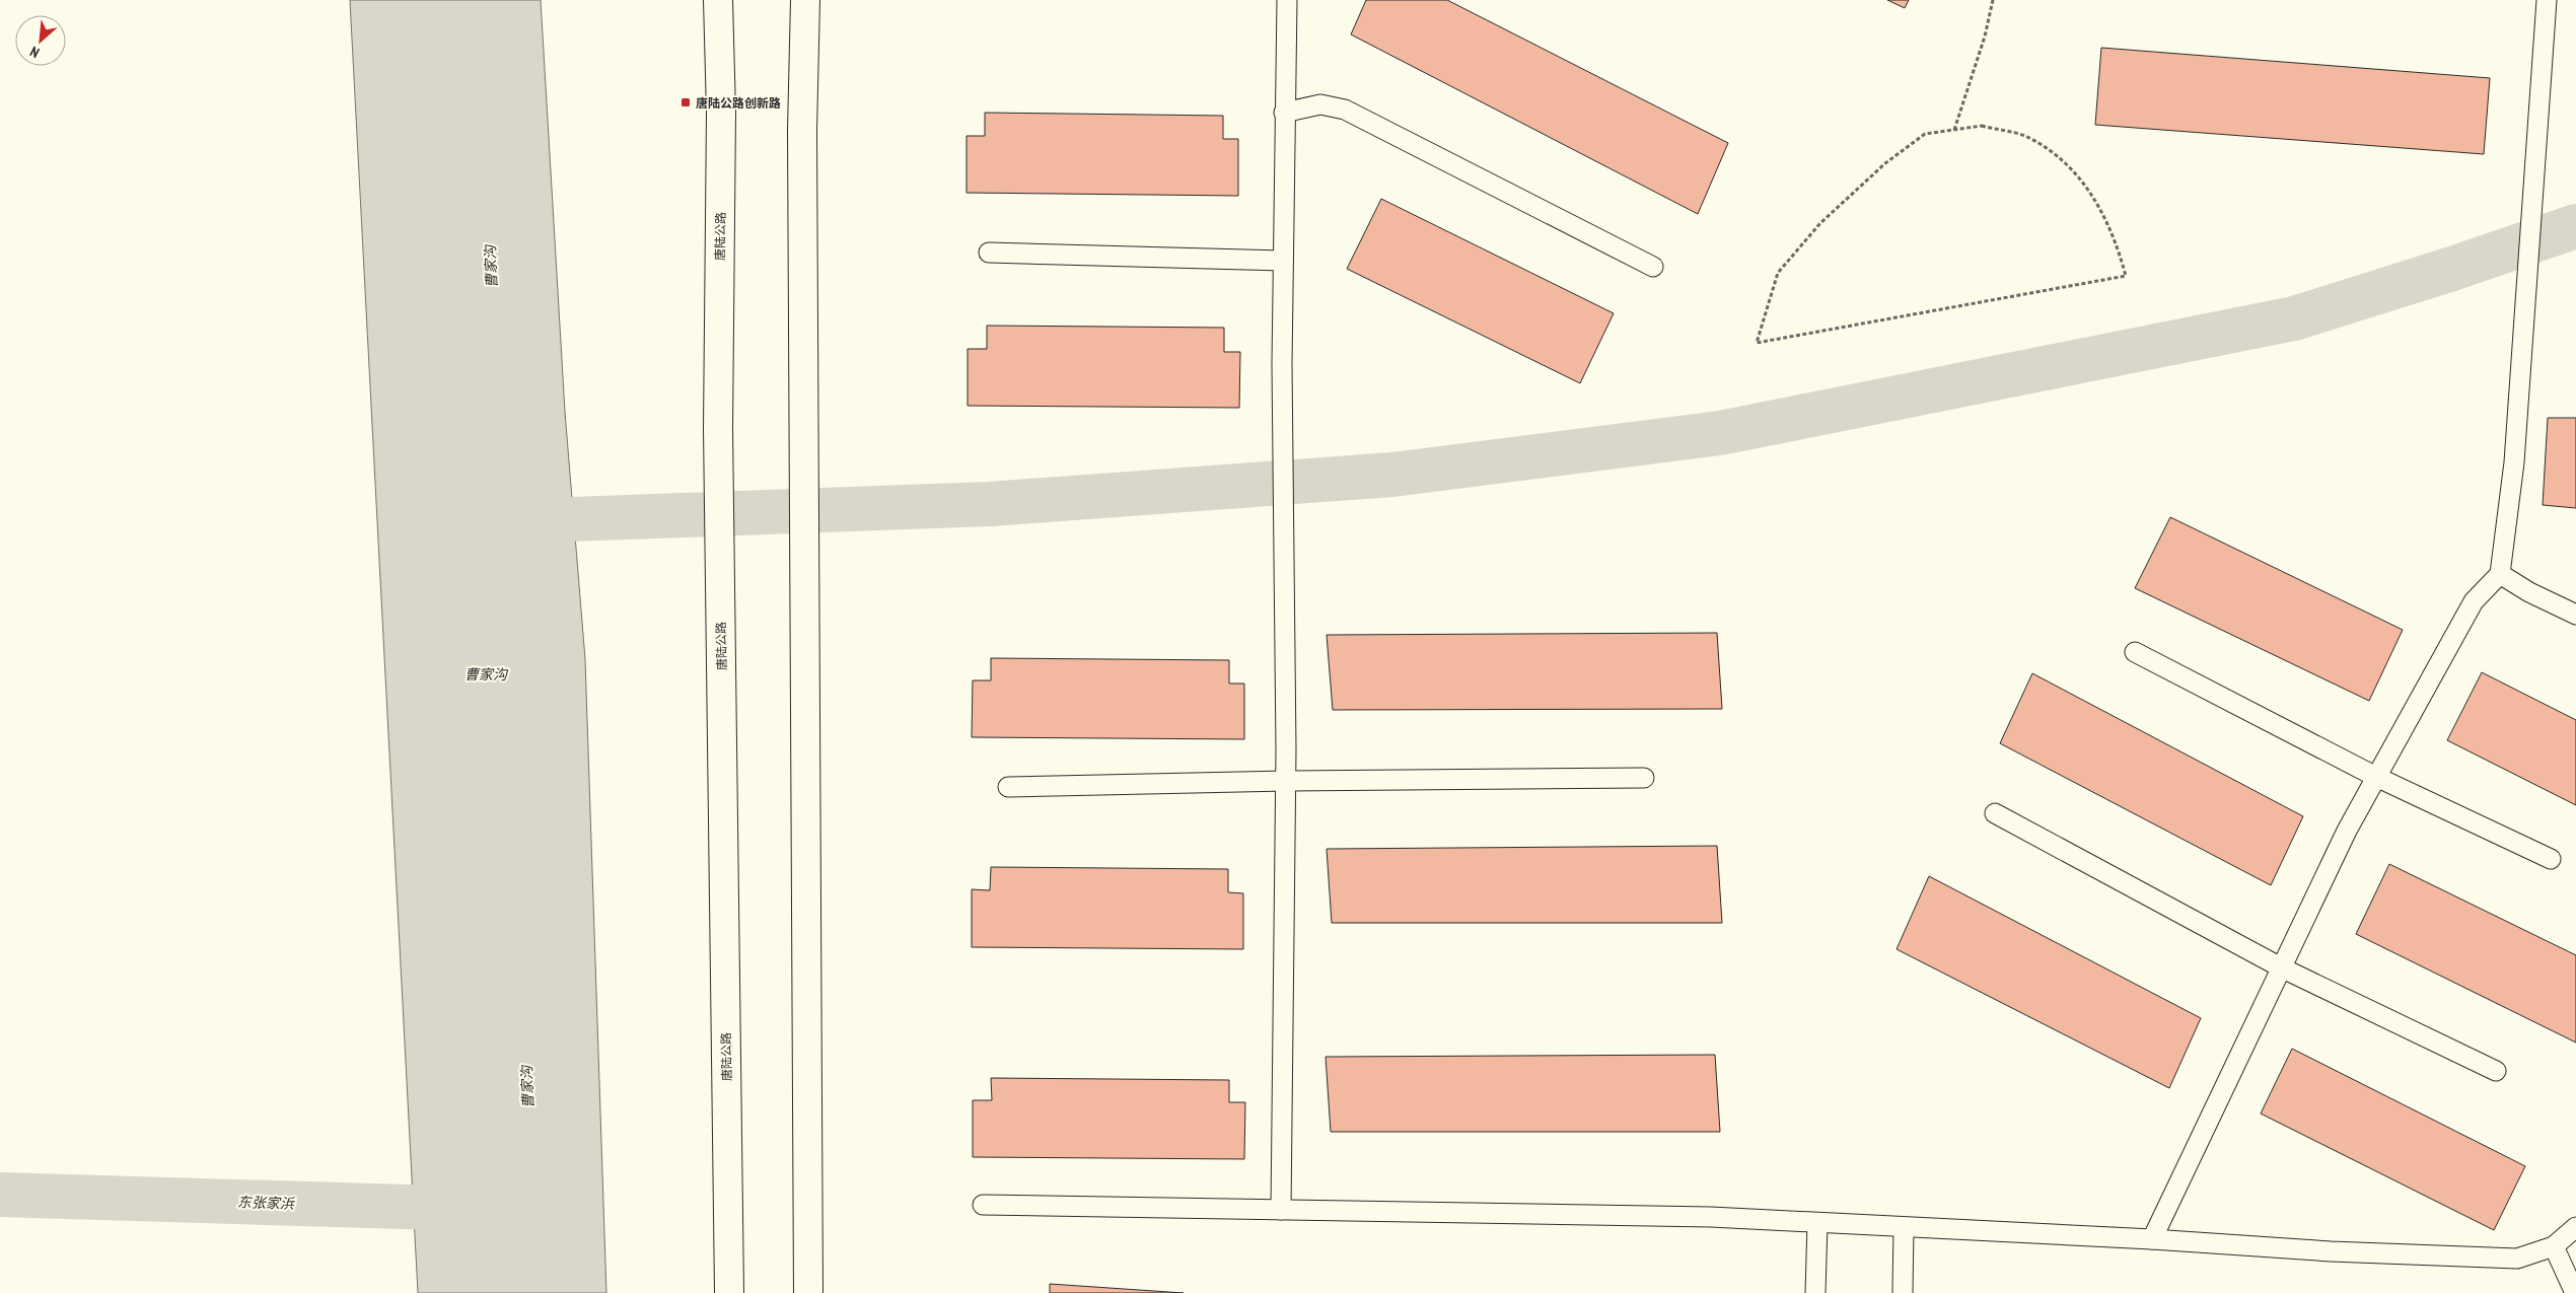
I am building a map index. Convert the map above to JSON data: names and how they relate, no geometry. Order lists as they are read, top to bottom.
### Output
{
  "streets": {
    "main road": ["唐陆公路"]
  },
  "water": ["曹家沟", "东张家浜"],
  "places": {
    "transit": ["唐陆公路创新路"]
  },
  "north": "bottom left"
}
